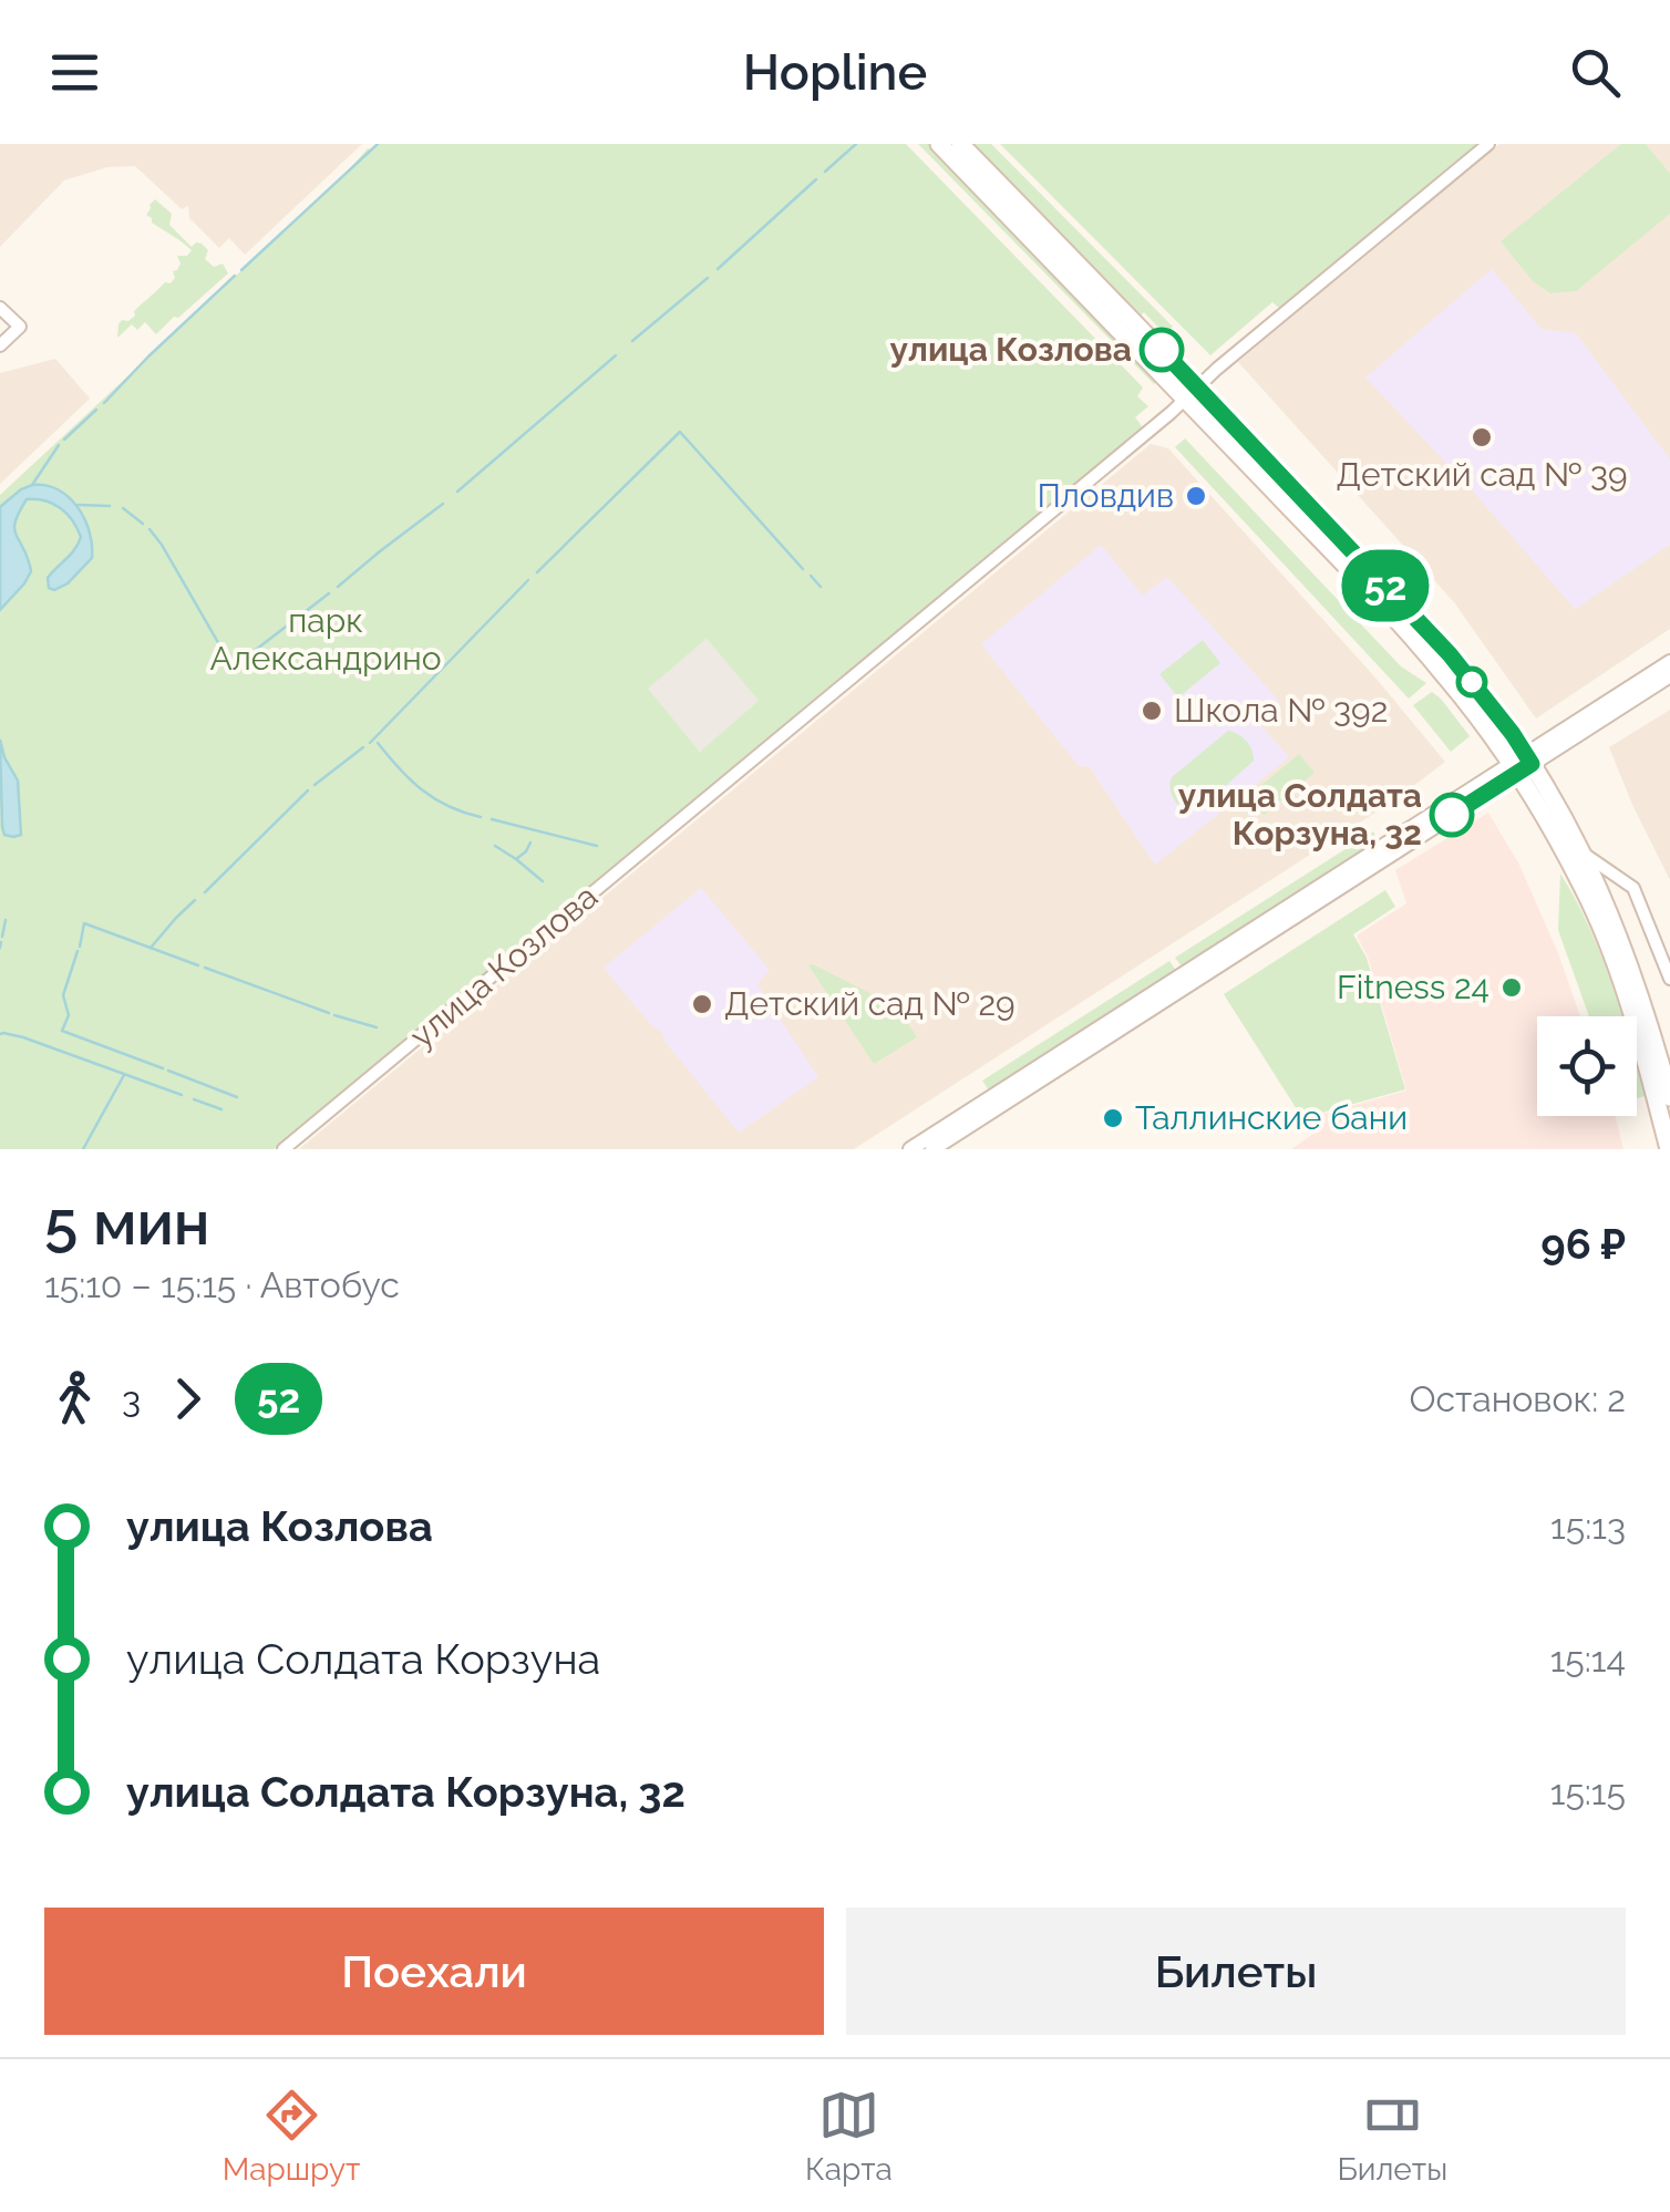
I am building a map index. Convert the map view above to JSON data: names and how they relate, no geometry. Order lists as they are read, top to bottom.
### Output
{
  "streets": {
    "street": ["улица Козлова"]
  },
  "parks": ["парк Александрино"],
  "places": [
    "улица Козлова",
    "Детский сад № 39",
    "Пловдив",
    "Школа № 392",
    "улица Солдата Корзуна, 32",
    "Fitness 24",
    "Детский сад № 29",
    "Таллинские бани"
  ],
  "lines": ["bus line 52"],
  "page": {
    "header": "Hopline",
    "on_map": "52",
    "heading": ["5 мин", "15:10 – 15:15 · Автобус", "96 ₽"],
    "legs": ["3", "52", "Остановок: 2"],
    "list": [
      {
        "name": "улица Козлова",
        "value": "15:13"
      },
      {
        "name": "улица Солдата Корзуна",
        "value": "15:14"
      },
      {
        "name": "улица Солдата Корзуна, 32",
        "value": "15:15"
      }
    ],
    "buttons": ["Поехали", "Билеты"],
    "tabs": ["Маршрут", "Карта", "Билеты"]
  }
}
